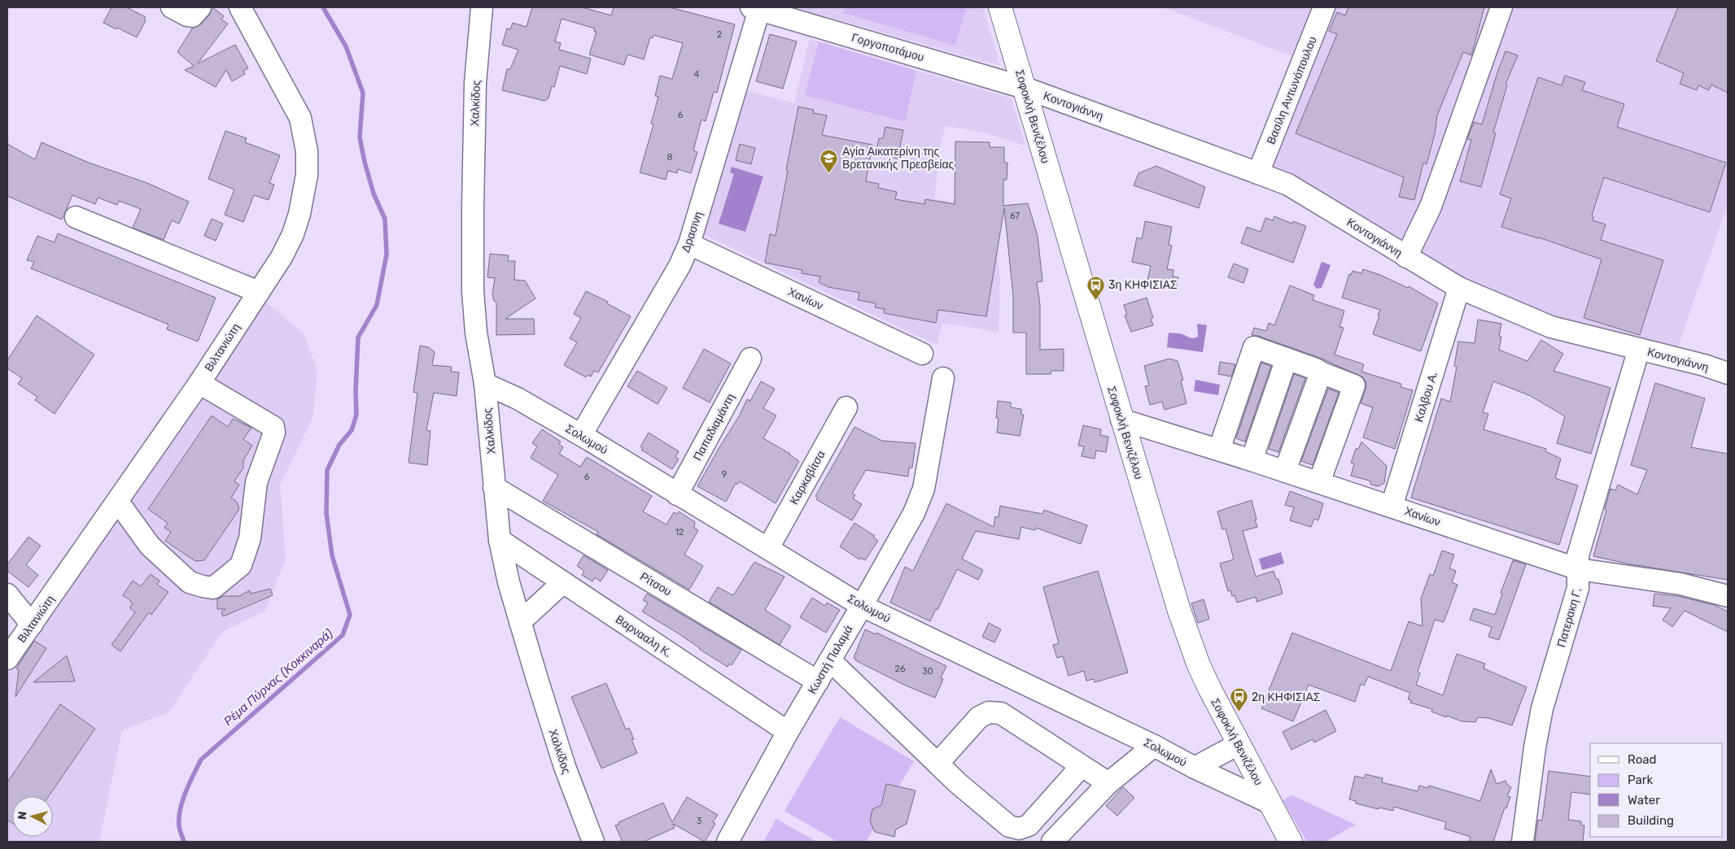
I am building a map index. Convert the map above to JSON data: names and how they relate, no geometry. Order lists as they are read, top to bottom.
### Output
{
  "streets": {
    "main road": ["Σοφοκλή Βενιζέλου"],
    "street": [
      "Γοργοποτάμου",
      "Βασίλη Αντωνόπουλου",
      "Χαλκίδος",
      "Κοντογιάννη",
      "Δρασινη",
      "Χανίων",
      "Βιλτανιώτη",
      "Καλβου Α.",
      "Παπαδιαμάντη",
      "Σολωμού",
      "Καρκαβίτσα",
      "Ρίτσου",
      "Πατερακη Γ.",
      "Βαρνααλη Κ.",
      "Κωστή Παλαμά"
    ]
  },
  "crossings": [
    ["Γοργοποτάμου", "Κοντογιάννη"],
    ["Γοργοποτάμου", "Σοφοκλή Βενιζέλου"],
    ["Γοργοποτάμου", "Δρασινη"],
    ["Βασίλη Αντωνόπουλου", "Κοντογιάννη"],
    ["Χαλκίδος", "Σολωμού"],
    ["Χαλκίδος", "Ρίτσου"],
    ["Χαλκίδος", "Βαρνααλη Κ."],
    ["Κοντογιάννη", "Σοφοκλή Βενιζέλου"],
    ["Κοντογιάννη", "Καλβου Α."],
    ["Κοντογιάννη", "Πατερακη Γ."],
    ["Σοφοκλή Βενιζέλου", "Χανίων"],
    ["Σοφοκλή Βενιζέλου", "Σολωμού"],
    ["Δρασινη", "Χανίων"],
    ["Δρασινη", "Σολωμού"],
    ["Χανίων", "Καλβου Α."],
    ["Χανίων", "Πατερακη Γ."],
    ["Παπαδιαμάντη", "Σολωμού"],
    ["Σολωμού", "Καρκαβίτσα"],
    ["Σολωμού", "Κωστή Παλαμά"],
    ["Ρίτσου", "Κωστή Παλαμά"],
    ["Βαρνααλη Κ.", "Κωστή Παλαμά"]
  ],
  "water": ["Ρέμα Πύρνας (Κοκκιναρά)"],
  "places": {
    "school or university": ["Αγία Αικατερίνη της Βρετανικής Πρεσβείας"],
    "bus stop": ["3η ΚΗΦΙΣΙΑΣ", "2η ΚΗΦΙΣΙΑΣ"]
  },
  "house_numbers": [
    "2",
    "4",
    "6",
    "8",
    "67",
    "9",
    "6",
    "12",
    "26",
    "30",
    "3"
  ],
  "legend": [
    "Road",
    "Park",
    "Water",
    "Building"
  ],
  "north": "left"
}
